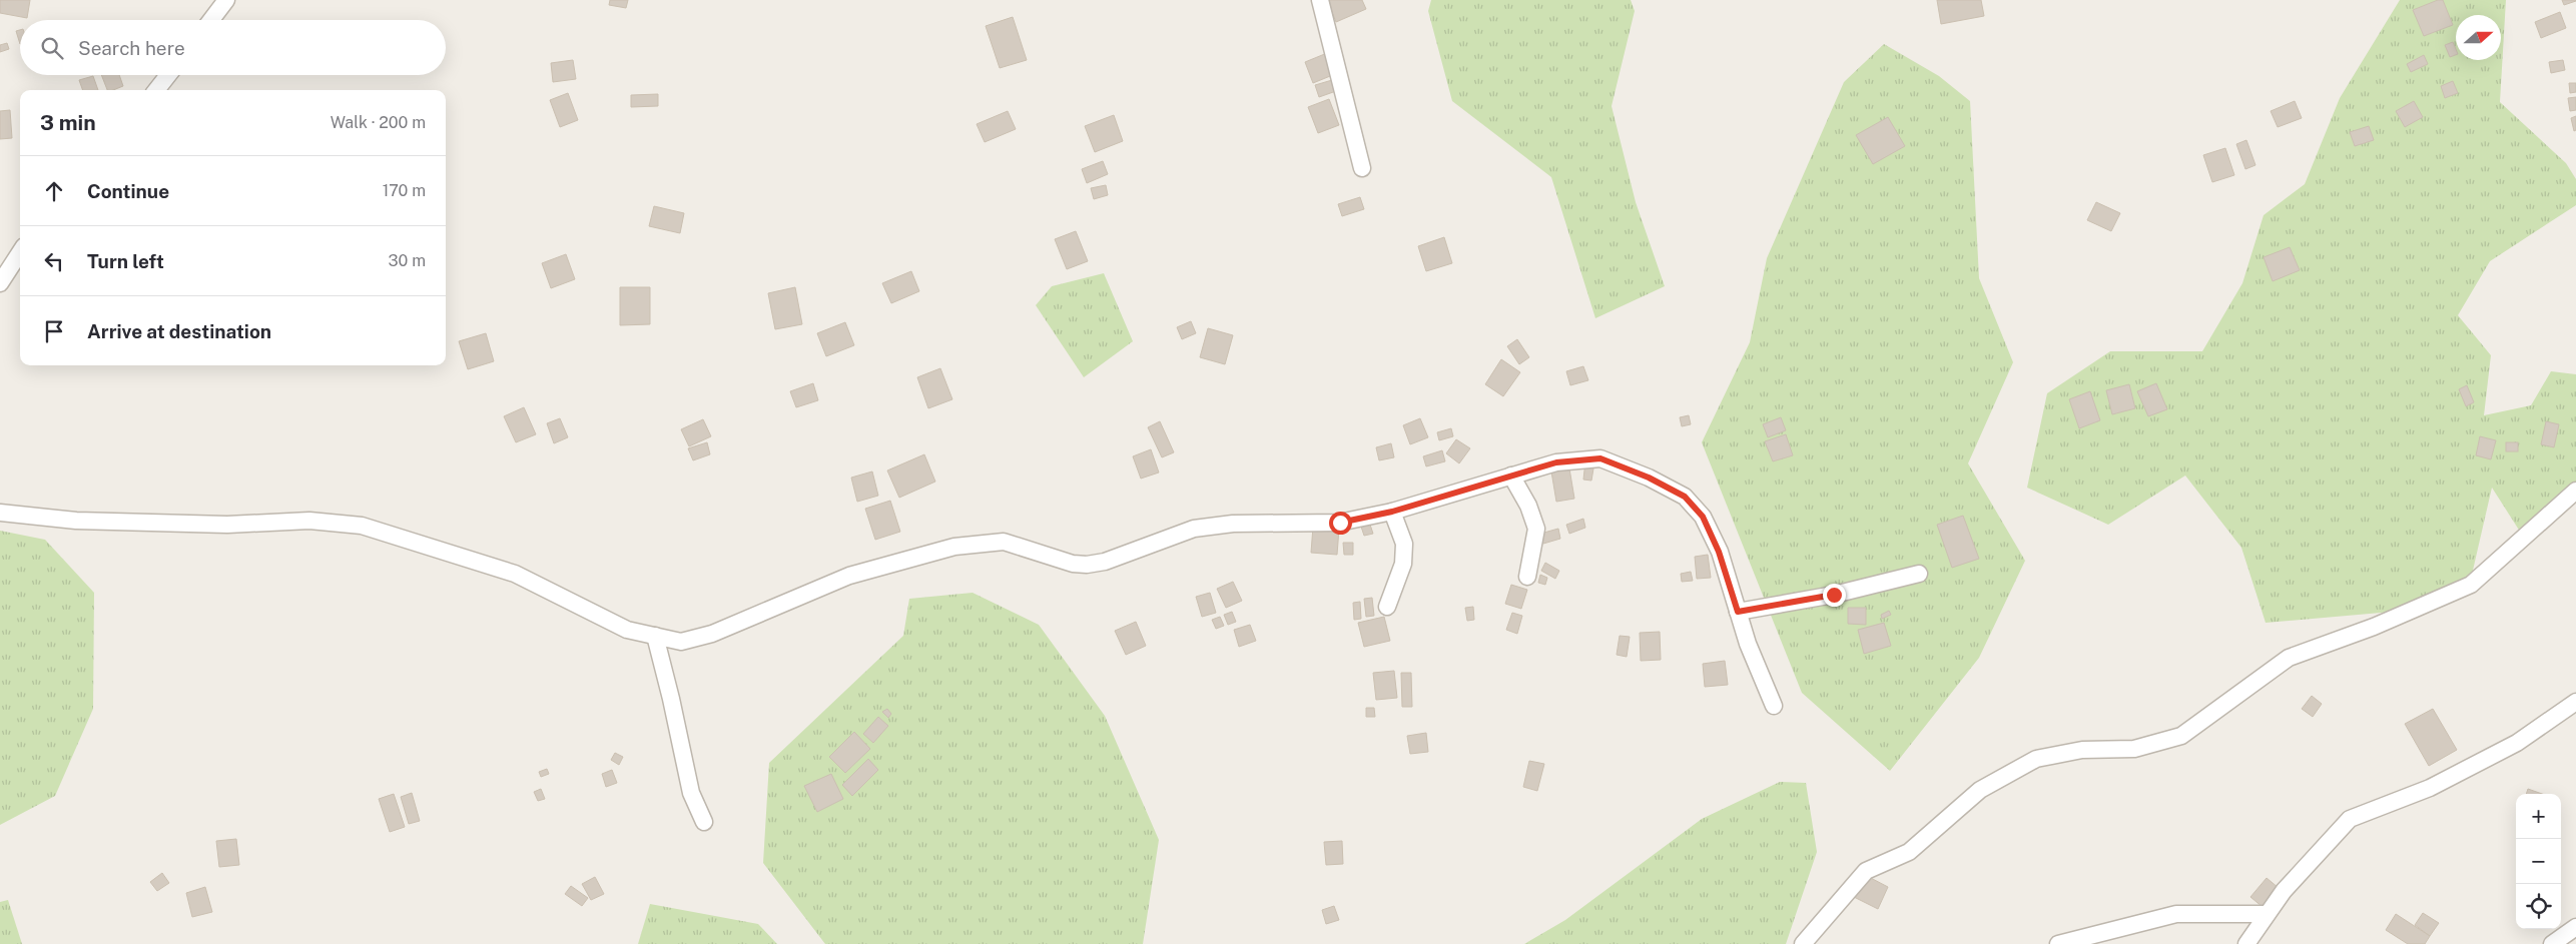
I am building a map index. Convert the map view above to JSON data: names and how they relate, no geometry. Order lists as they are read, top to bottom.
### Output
{
  "north": "right",
  "page": {
    "search": "Search here",
    "heading": ["3 min", "Walk · 200 m"],
    "list": [
      ["Continue", "170 m"],
      ["Turn left", "30 m"],
      "Arrive at destination"
    ],
    "map_buttons": ["+", "−"]
  }
}
